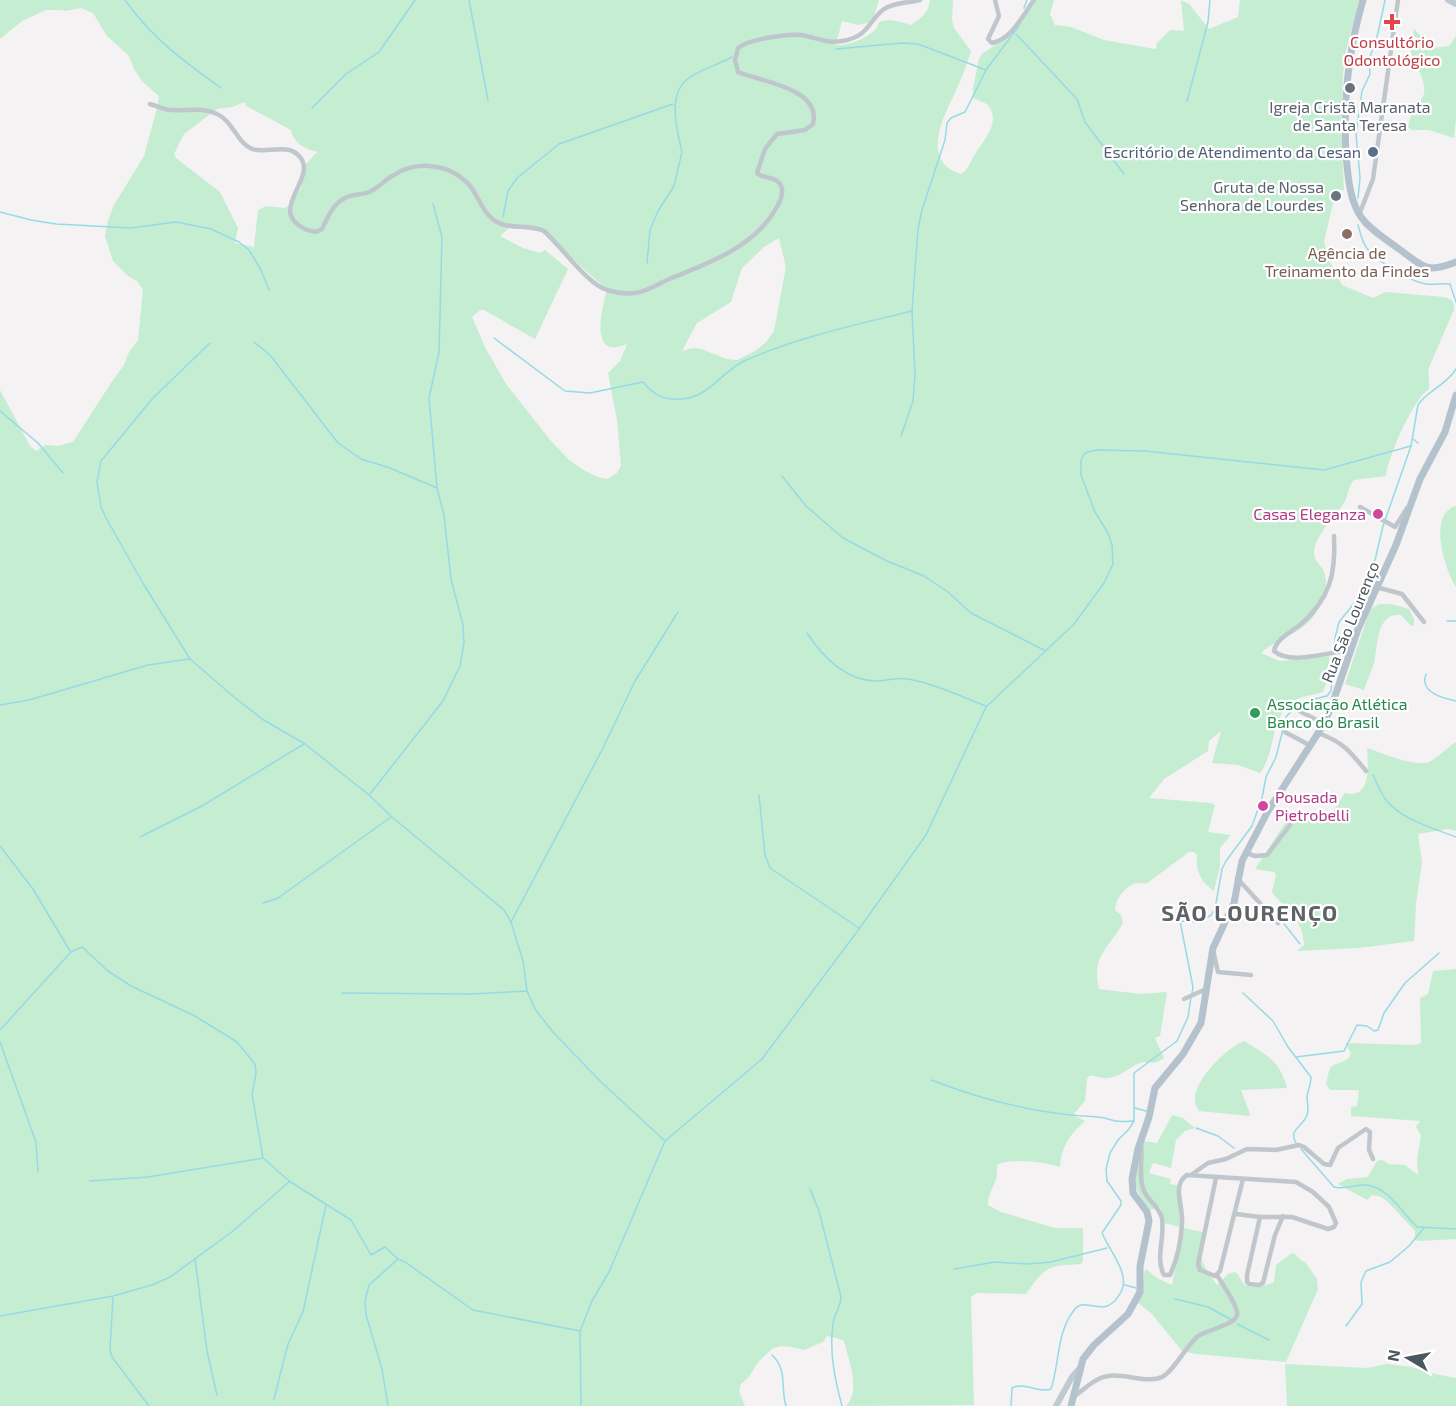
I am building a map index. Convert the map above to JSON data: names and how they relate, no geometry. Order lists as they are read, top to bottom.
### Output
{
  "streets": {
    "main road": ["Rua São Lourenço"]
  },
  "districts": ["SÃO LOURENÇO"],
  "places": {
    "health": ["Consultório Odontológico"],
    "other": [
      "Igreja Cristã Maranata de Santa Teresa",
      "Escritório de Atendimento da Cesan",
      "Gruta de Nossa Senhora de Lourdes",
      "Agência de Treinamento da Findes",
      "Casas Eleganza",
      "Associação Atlética Banco do Brasil",
      "Pousada Pietrobelli"
    ]
  },
  "north": "left"
}
